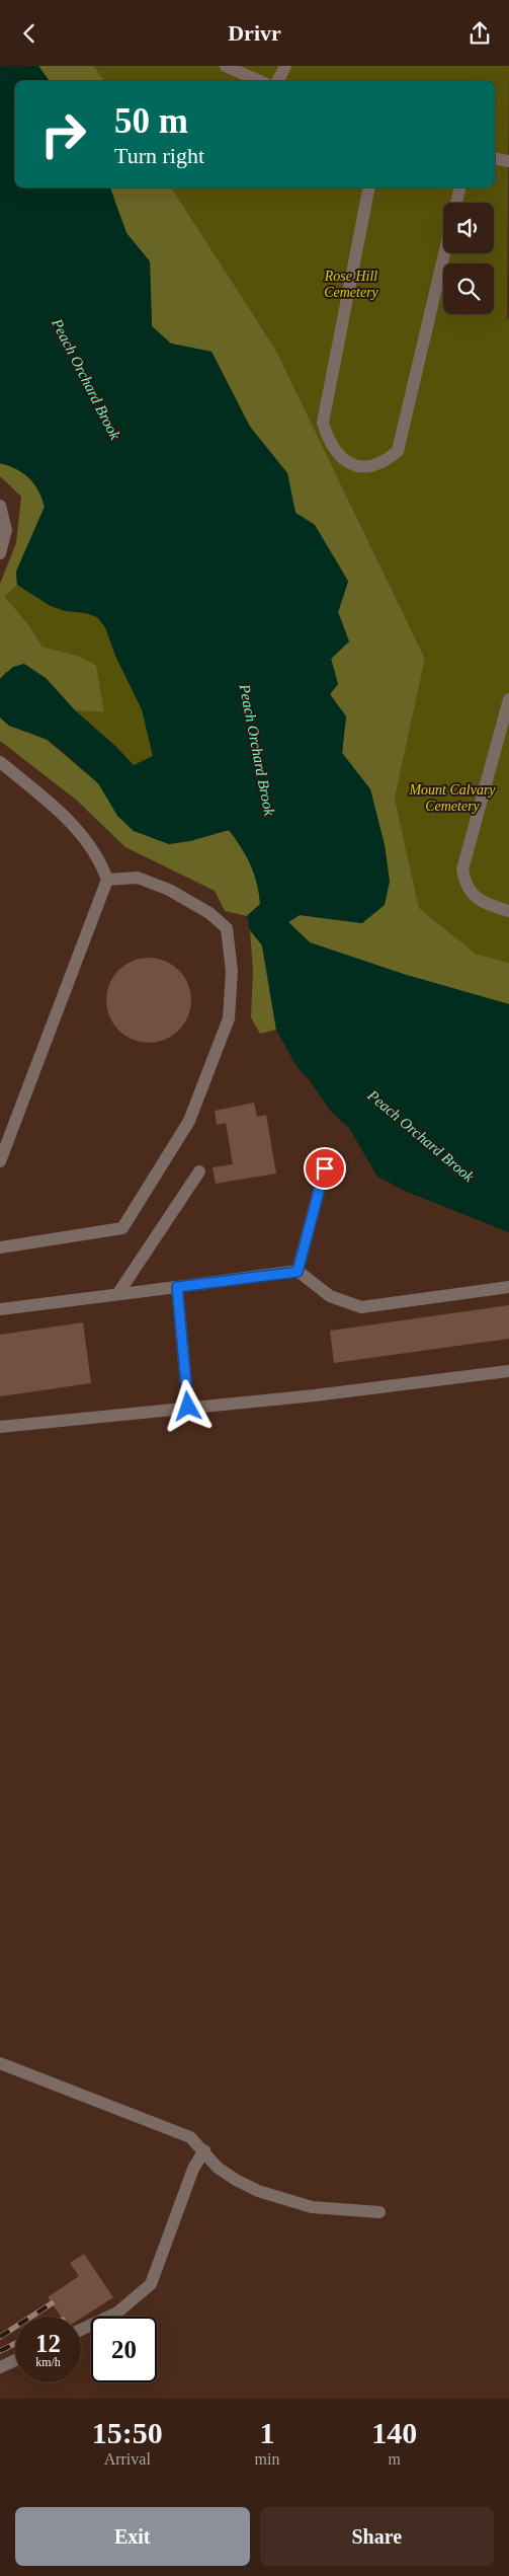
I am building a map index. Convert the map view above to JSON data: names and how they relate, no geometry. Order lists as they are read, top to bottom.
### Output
{
  "water": ["Peach Orchard Brook"],
  "parks": ["Rose Hill Cemetery", "Mount Calvary Cemetery"],
  "page": {
    "header": "Drivr",
    "turn": ["50 m", "Turn right"],
    "speed": "12 km/h",
    "limit": "20",
    "eta": [
      "15:50",
      "Arrival",
      "1",
      "min",
      "140",
      "m"
    ],
    "buttons": ["Exit", "Share"]
  }
}
